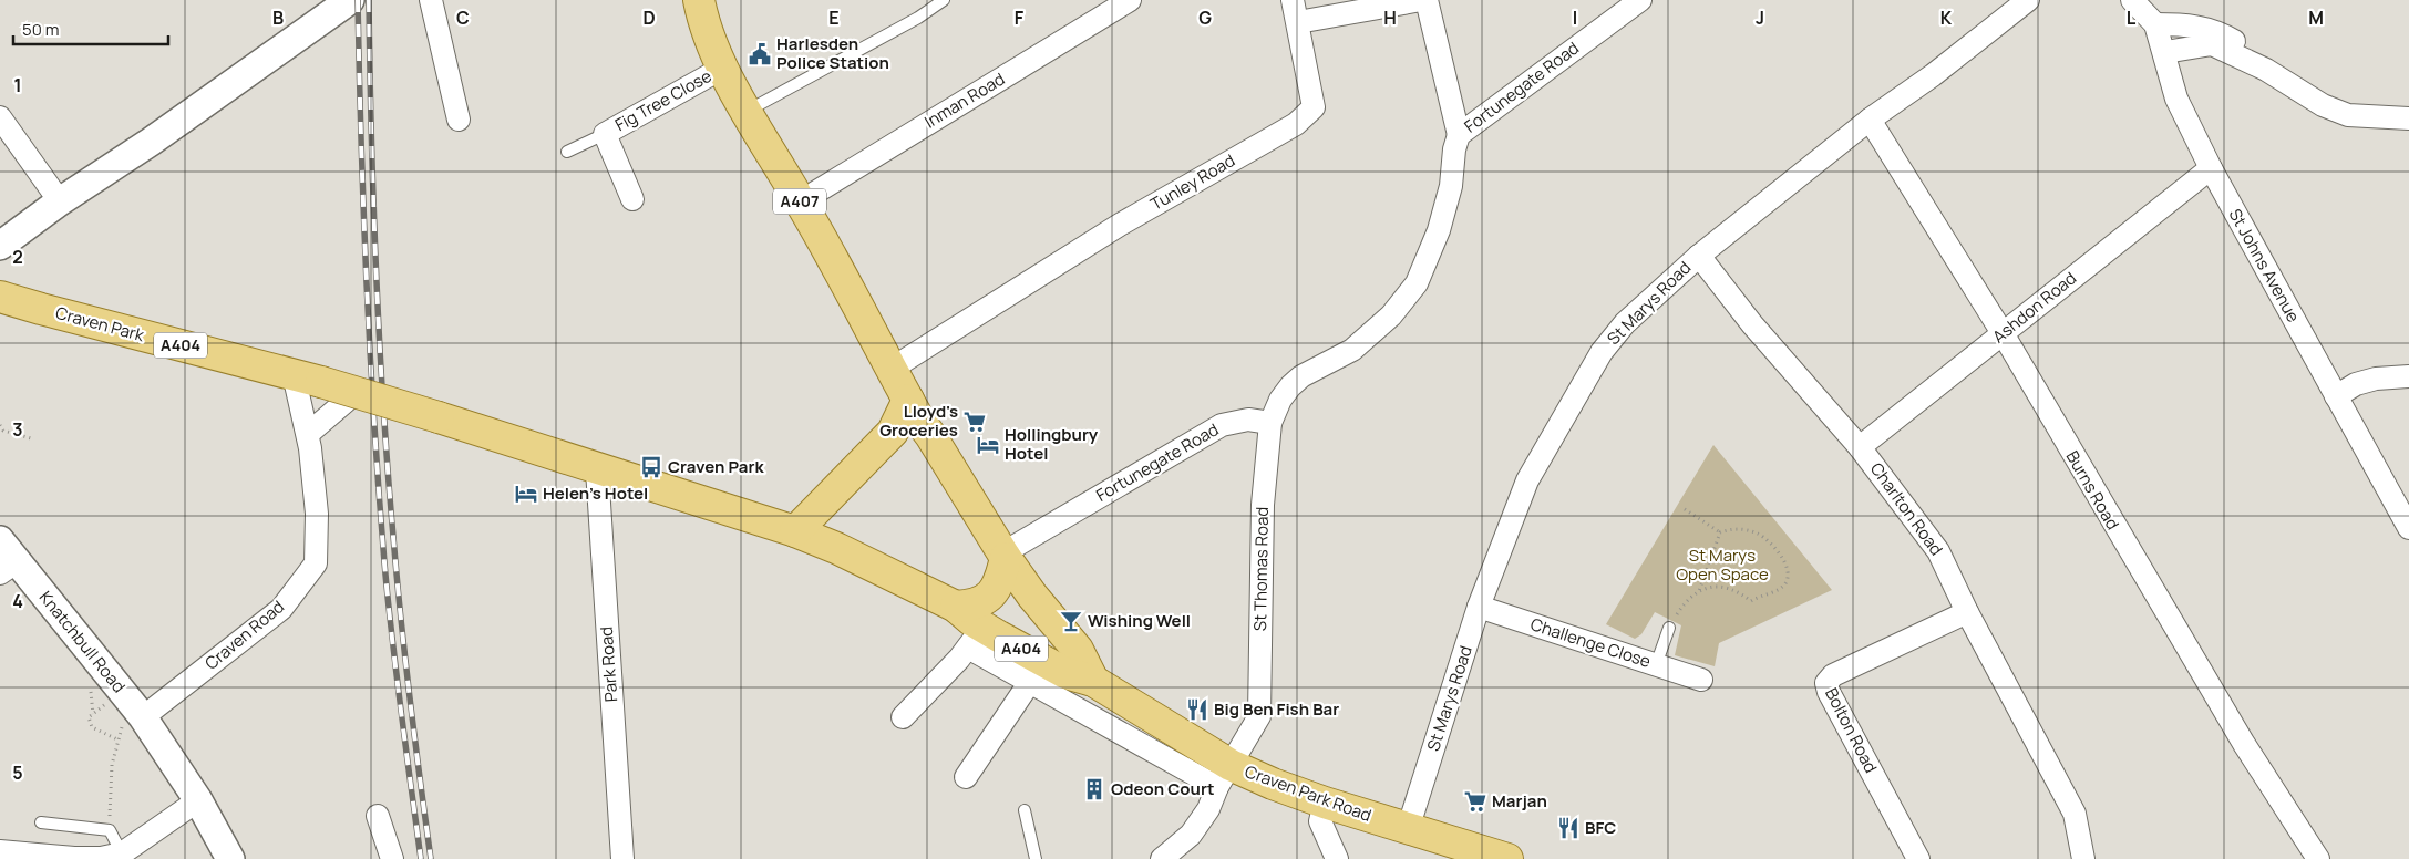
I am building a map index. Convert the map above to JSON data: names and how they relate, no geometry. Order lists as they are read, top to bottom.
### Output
{
  "streets": {
    "main road": [
      "A407",
      "Craven Park",
      "A404",
      "Craven Park Road"
    ],
    "street": [
      "Fortunegate Road",
      "Fig Tree Close",
      "Inman Road",
      "Tunley Road",
      "St Johns Avenue",
      "St Marys Road",
      "Ashdon Road",
      "Burns Road",
      "Charlton Road",
      "St Thomas Road",
      "Craven Road",
      "Knatchbull Road",
      "Challenge Close",
      "Park Road",
      "Bolton Road"
    ]
  },
  "crossings": [
    ["Fortunegate Road", "A404"],
    ["Fortunegate Road", "St Thomas Road"],
    ["Fig Tree Close", "A407"],
    ["Inman Road", "A407"],
    ["Tunley Road", "A407"],
    ["A407", "A404"],
    ["St Johns Avenue", "Ashdon Road"],
    ["St Marys Road", "Burns Road"],
    ["St Marys Road", "Charlton Road"],
    ["St Marys Road", "Challenge Close"],
    ["St Marys Road", "Craven Park Road"],
    ["Ashdon Road", "Burns Road"],
    ["Ashdon Road", "Charlton Road"],
    ["Craven Park", "Craven Road"],
    ["Craven Park", "Park Road"],
    ["Craven Park", "Craven Park Road"],
    ["A404", "Craven Park Road"],
    ["Charlton Road", "Bolton Road"],
    ["St Thomas Road", "Craven Park Road"],
    ["Craven Road", "Knatchbull Road"]
  ],
  "parks": ["St Marys Open Space"],
  "places": {
    "public building": ["Harlesden Police Station"],
    "supermarket": ["Lloyd's Groceries", "Marjan"],
    "hotel": ["Hollingbury Hotel", "Helen's Hotel"],
    "bus stop": ["Craven Park"],
    "bar": ["Wishing Well"],
    "restaurant": ["Big Ben Fish Bar", "BFC"],
    "building": ["Odeon Court"]
  },
  "scale_bar": "50 m",
  "grid": {
    "columns": [
      "B",
      "C",
      "D",
      "E",
      "F",
      "G",
      "H",
      "I",
      "J",
      "K",
      "L",
      "M"
    ],
    "rows": [
      "1",
      "2",
      "3",
      "4",
      "5"
    ]
  }
}
